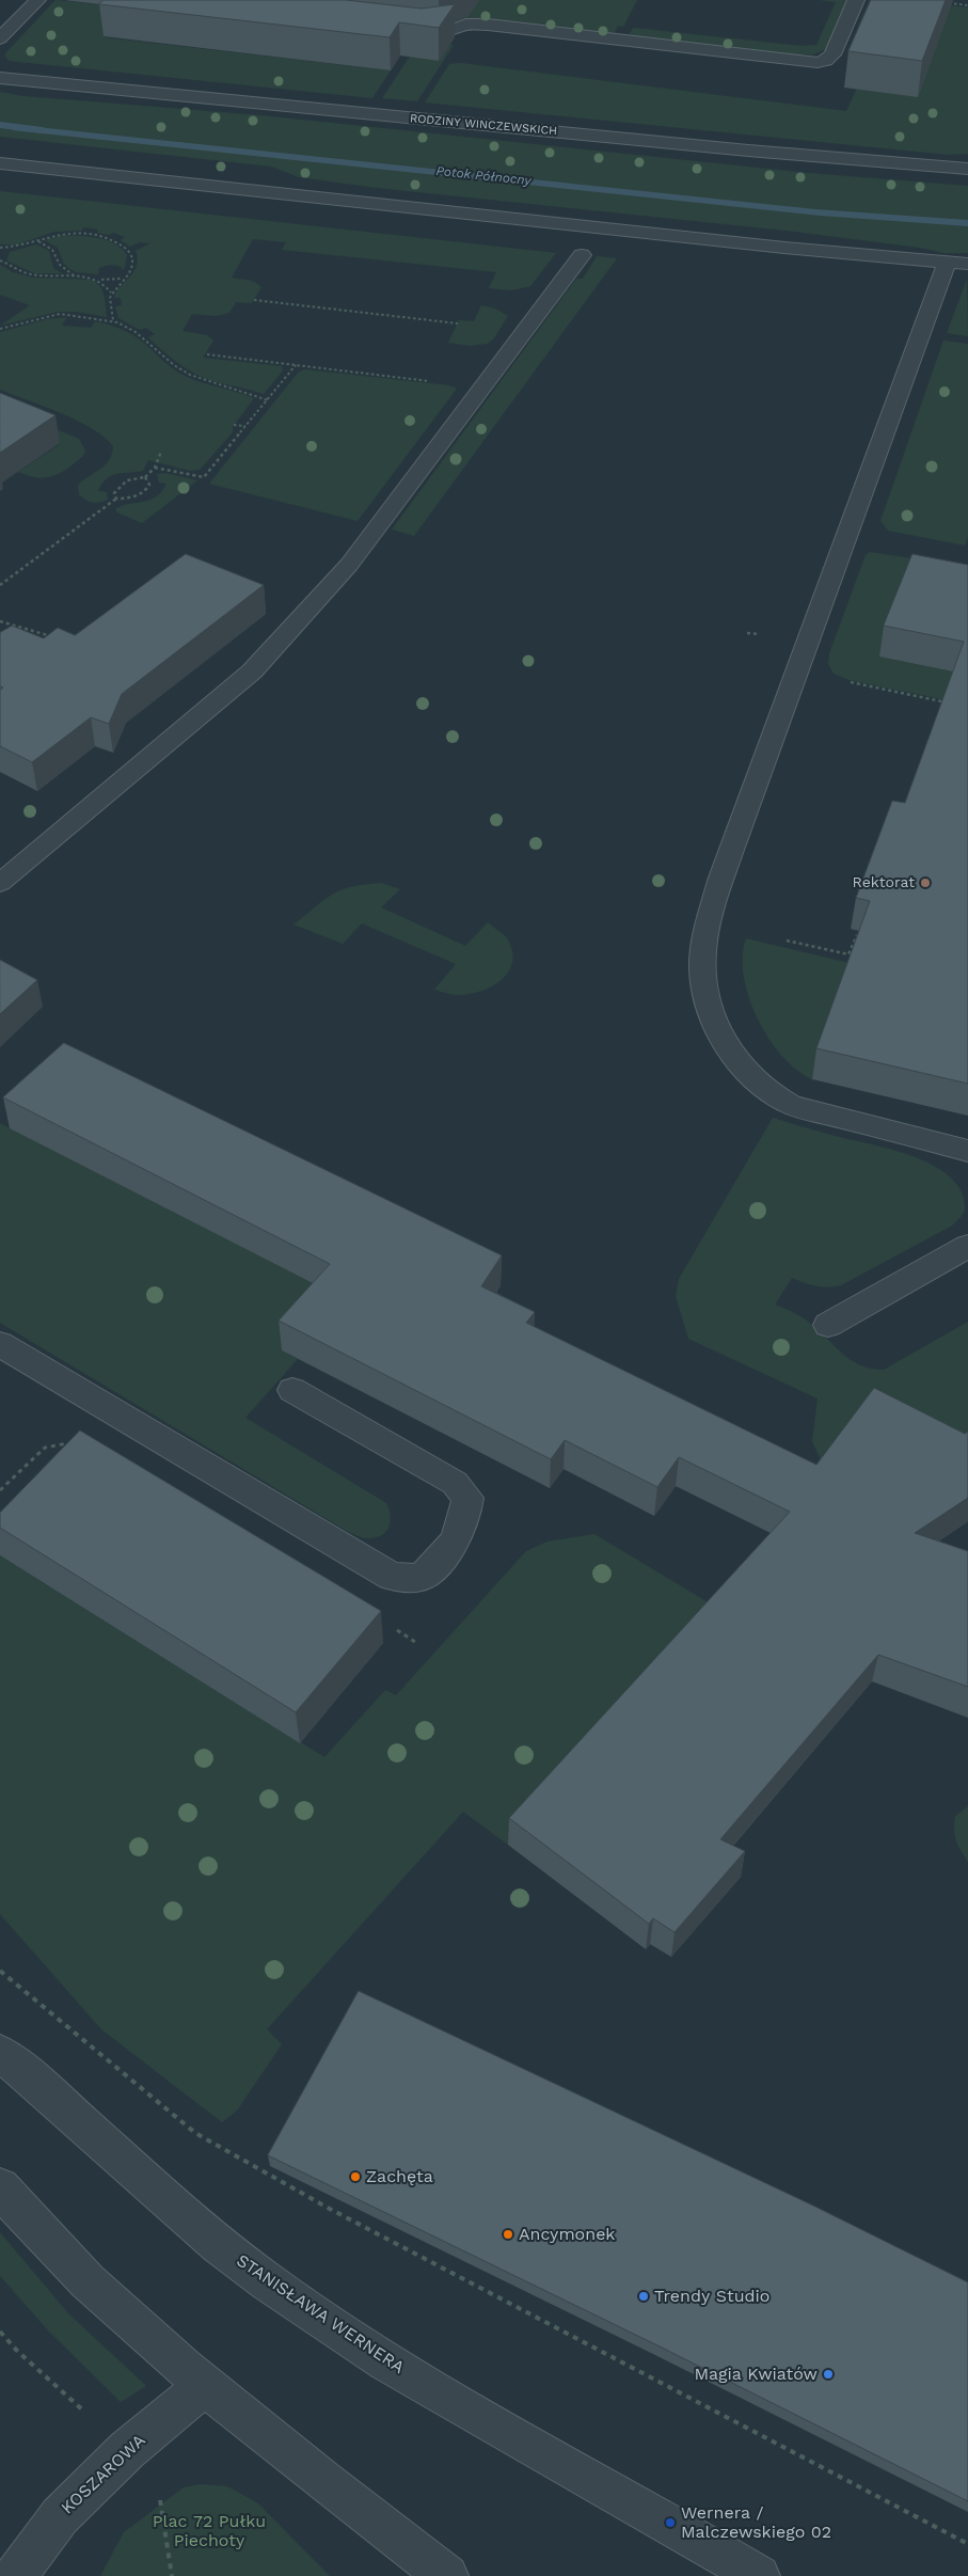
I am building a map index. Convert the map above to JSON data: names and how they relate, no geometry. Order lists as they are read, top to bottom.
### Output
{
  "streets": {
    "street": ["RODZINY WINCZEWSKICH", "STANISŁAWA WERNERA", "KOSZAROWA"]
  },
  "water": ["Potok Północny"],
  "parks": ["Plac 72 Pułku Piechoty"],
  "places": [
    "Rektorat",
    "Zachęta",
    "Ancymonek",
    "Trendy Studio",
    "Magia Kwiatów",
    "Wernera / Malczewskiego 02"
  ]
}
